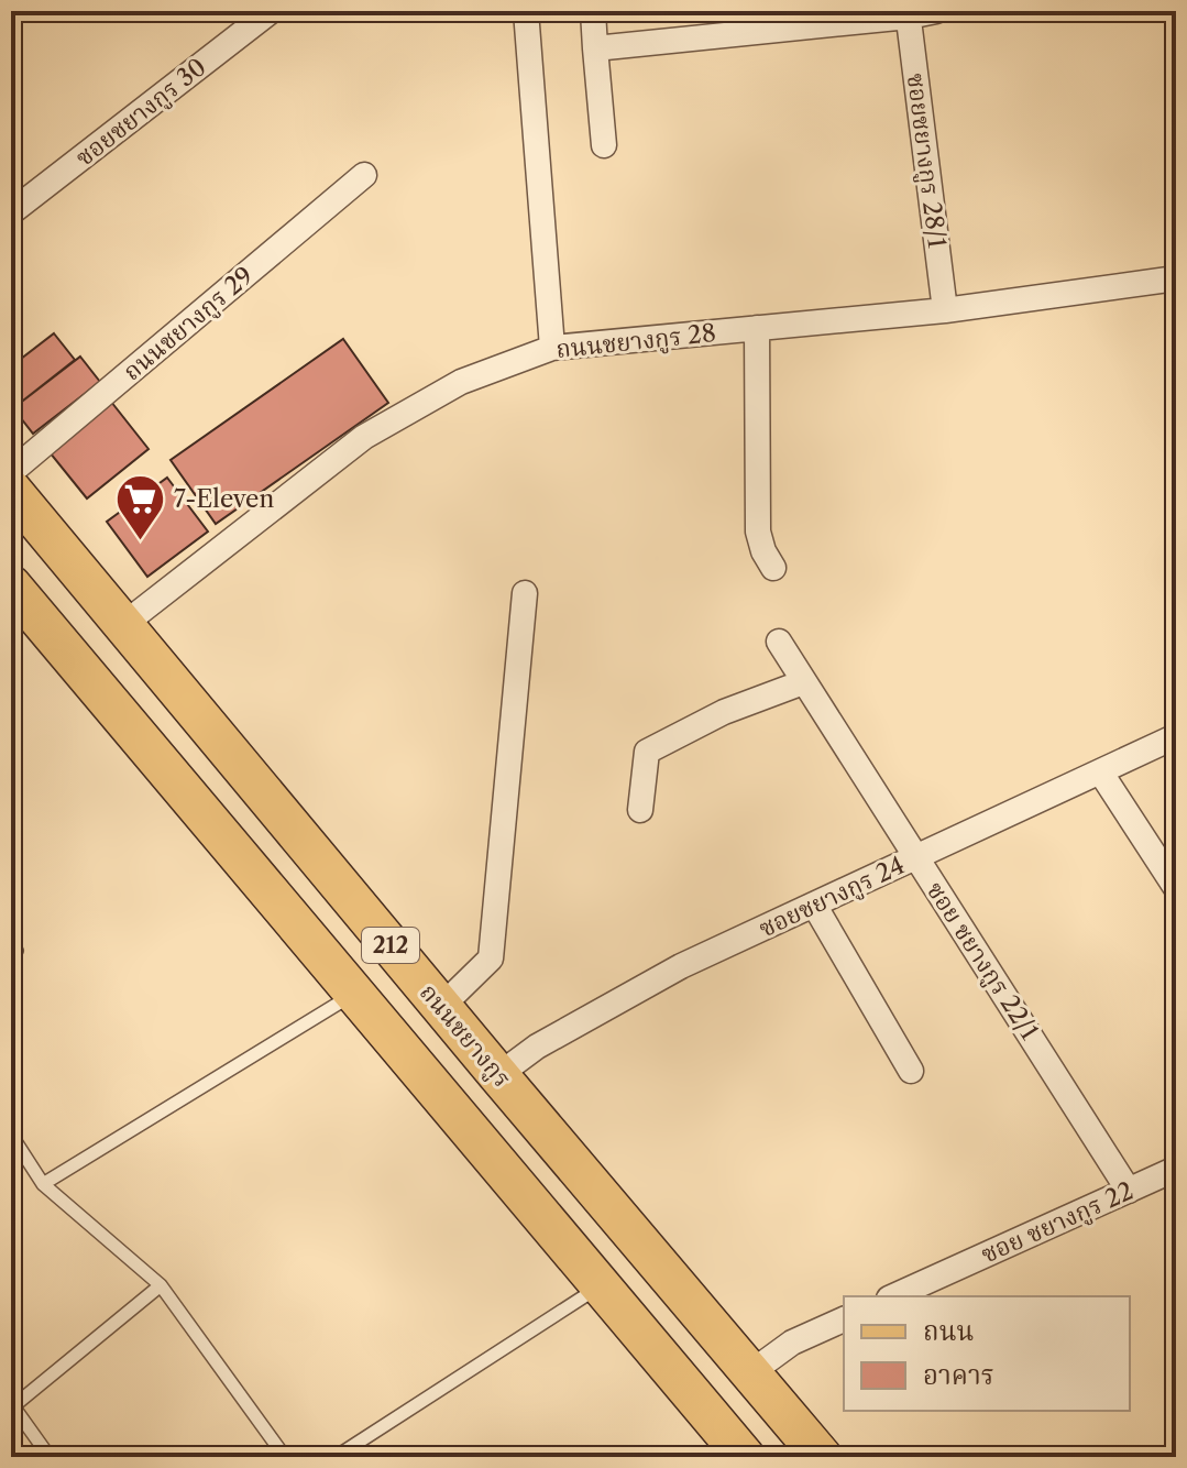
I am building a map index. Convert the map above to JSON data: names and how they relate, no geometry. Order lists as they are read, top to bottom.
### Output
{
  "streets": {
    "main road": ["212", "ถนนชยางกูร"],
    "street": [
      "ซอยชยางกูร 30",
      "ซอยชยางกูร 28/1",
      "ถนนชยางกูร 29",
      "ถนนชยางกูร 28",
      "ซอยชยางกูร 24",
      "ซอย ชยางกูร 22/1",
      "ซอย ชยางกูร 22"
    ]
  },
  "crossings": [
    ["ซอยชยางกูร 28/1", "ถนนชยางกูร 28"],
    ["ถนนชยางกูร 28", "ถนนชยางกูร"],
    ["ซอยชยางกูร 24", "ซอย ชยางกูร 22/1"],
    ["ซอยชยางกูร 24", "ถนนชยางกูร"],
    ["ซอย ชยางกูร 22/1", "ซอย ชยางกูร 22"]
  ],
  "places": {
    "supermarket": ["7-Eleven"]
  },
  "legend": ["ถนน", "อาคาร"]
}
